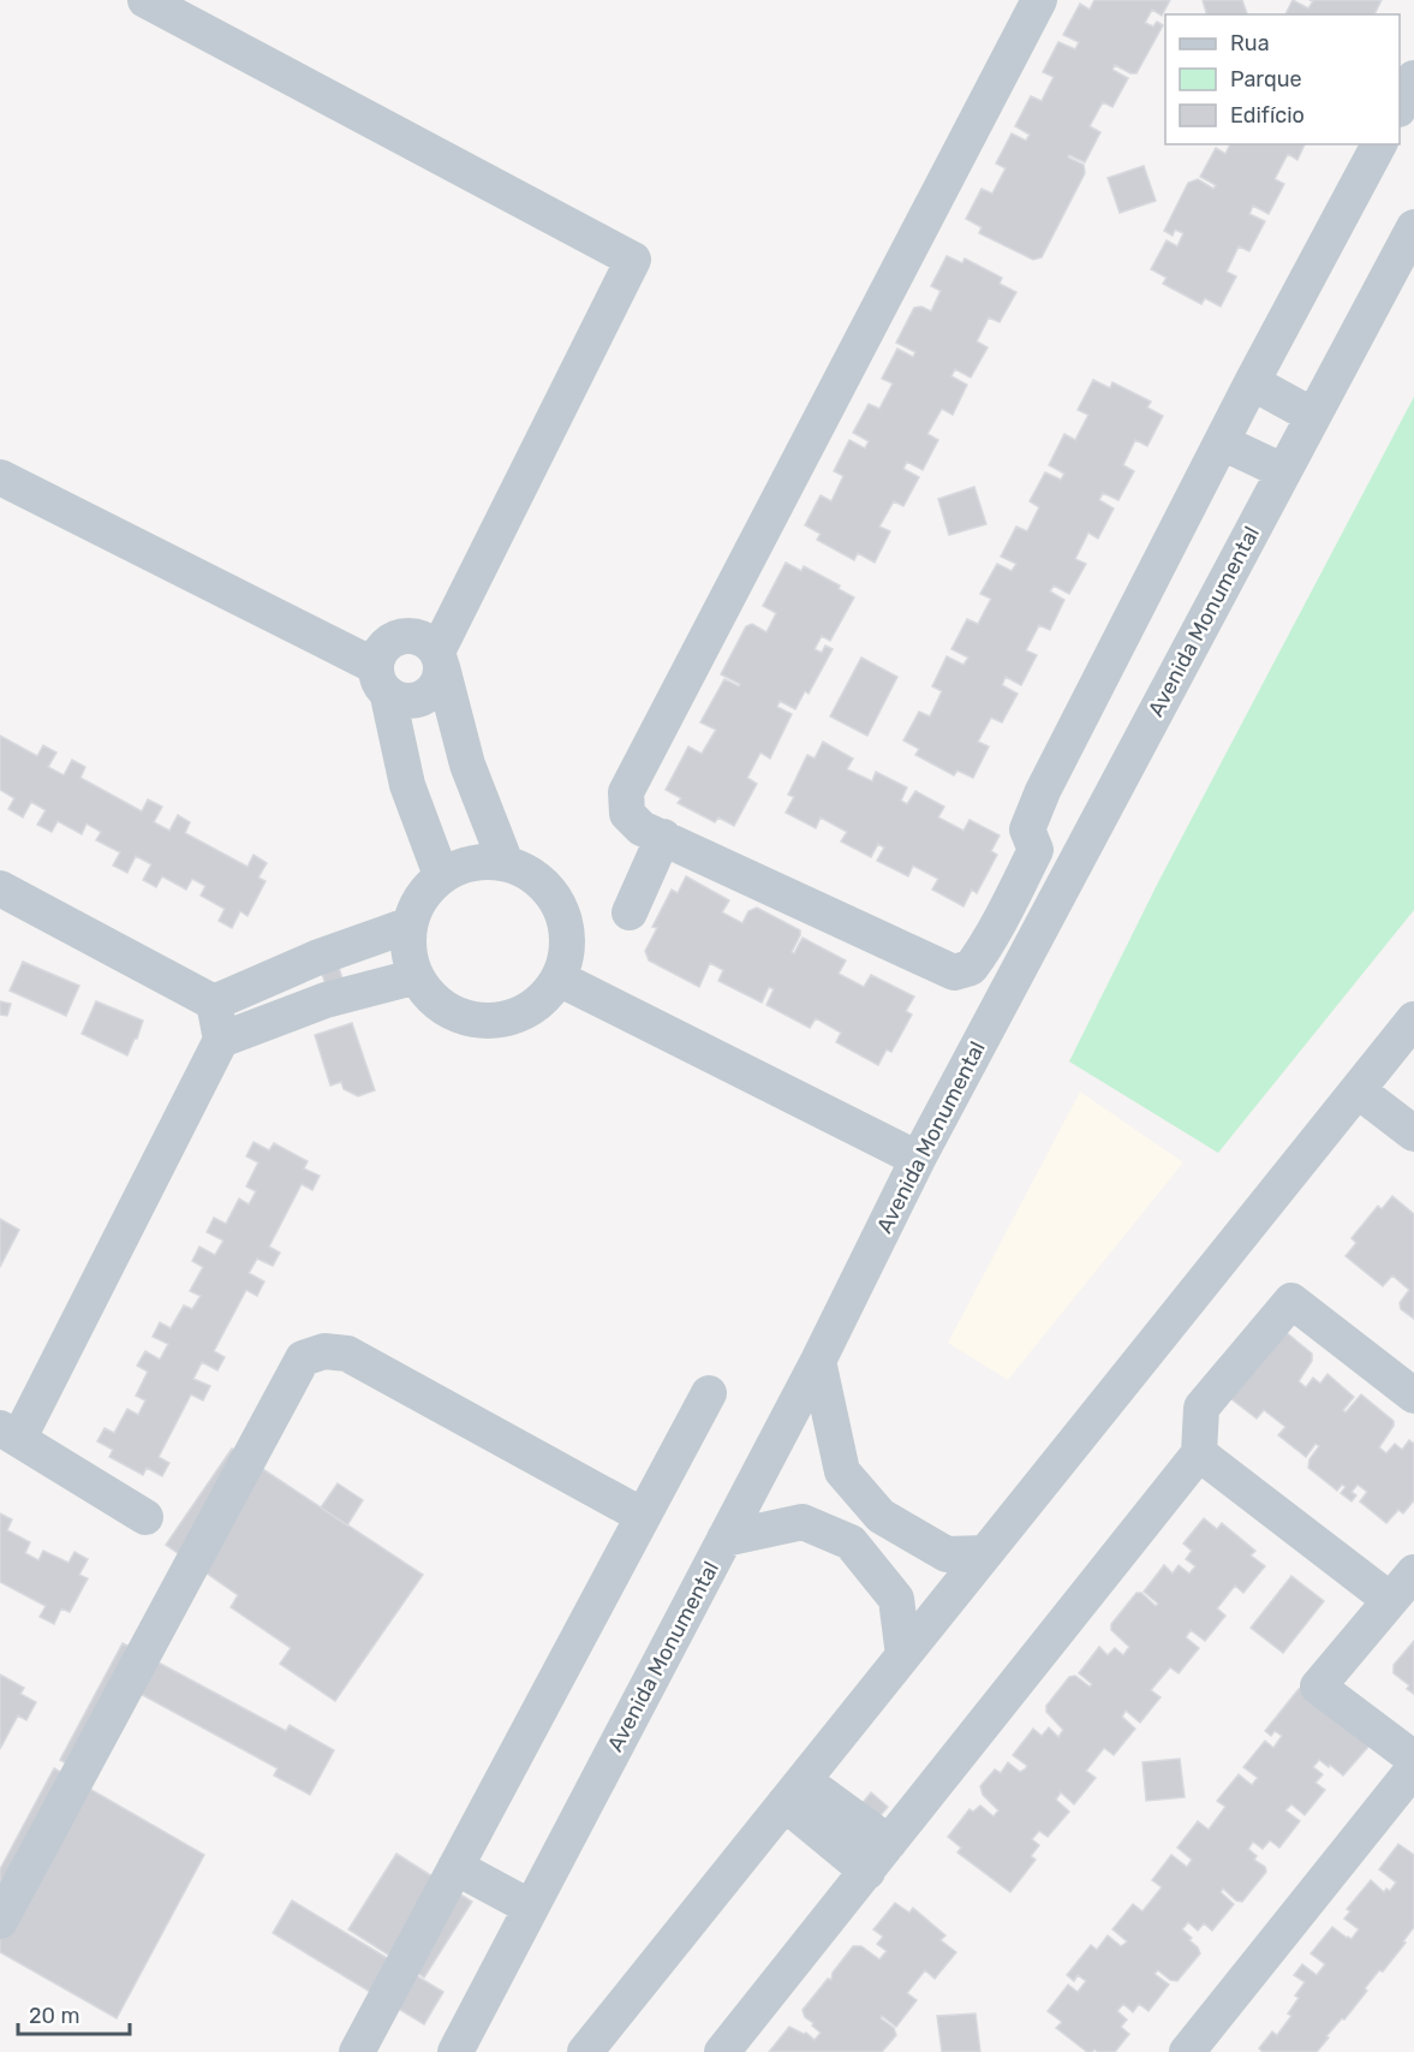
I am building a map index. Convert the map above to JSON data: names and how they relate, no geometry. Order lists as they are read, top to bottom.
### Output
{
  "streets": {
    "street": ["Avenida Monumental"]
  },
  "legend": ["Rua", "Parque", "Edifício"],
  "scale_bar": "20 m"
}
